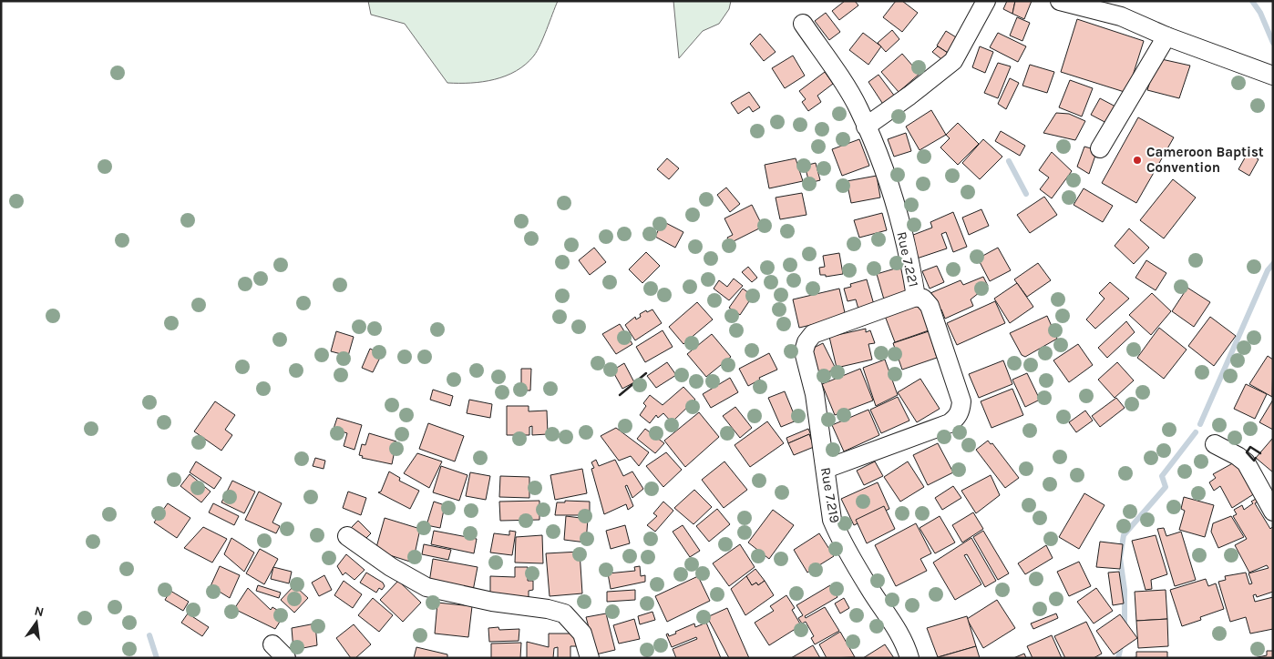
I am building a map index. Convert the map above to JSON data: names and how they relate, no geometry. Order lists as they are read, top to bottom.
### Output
{
  "streets": {
    "street": ["Rue 7.221", "Rue 7.219"]
  },
  "crossings": [
    ["Rue 7.221", "Rue 7.219"]
  ],
  "places": ["Cameroon Baptist Convention"],
  "north": "top"
}
